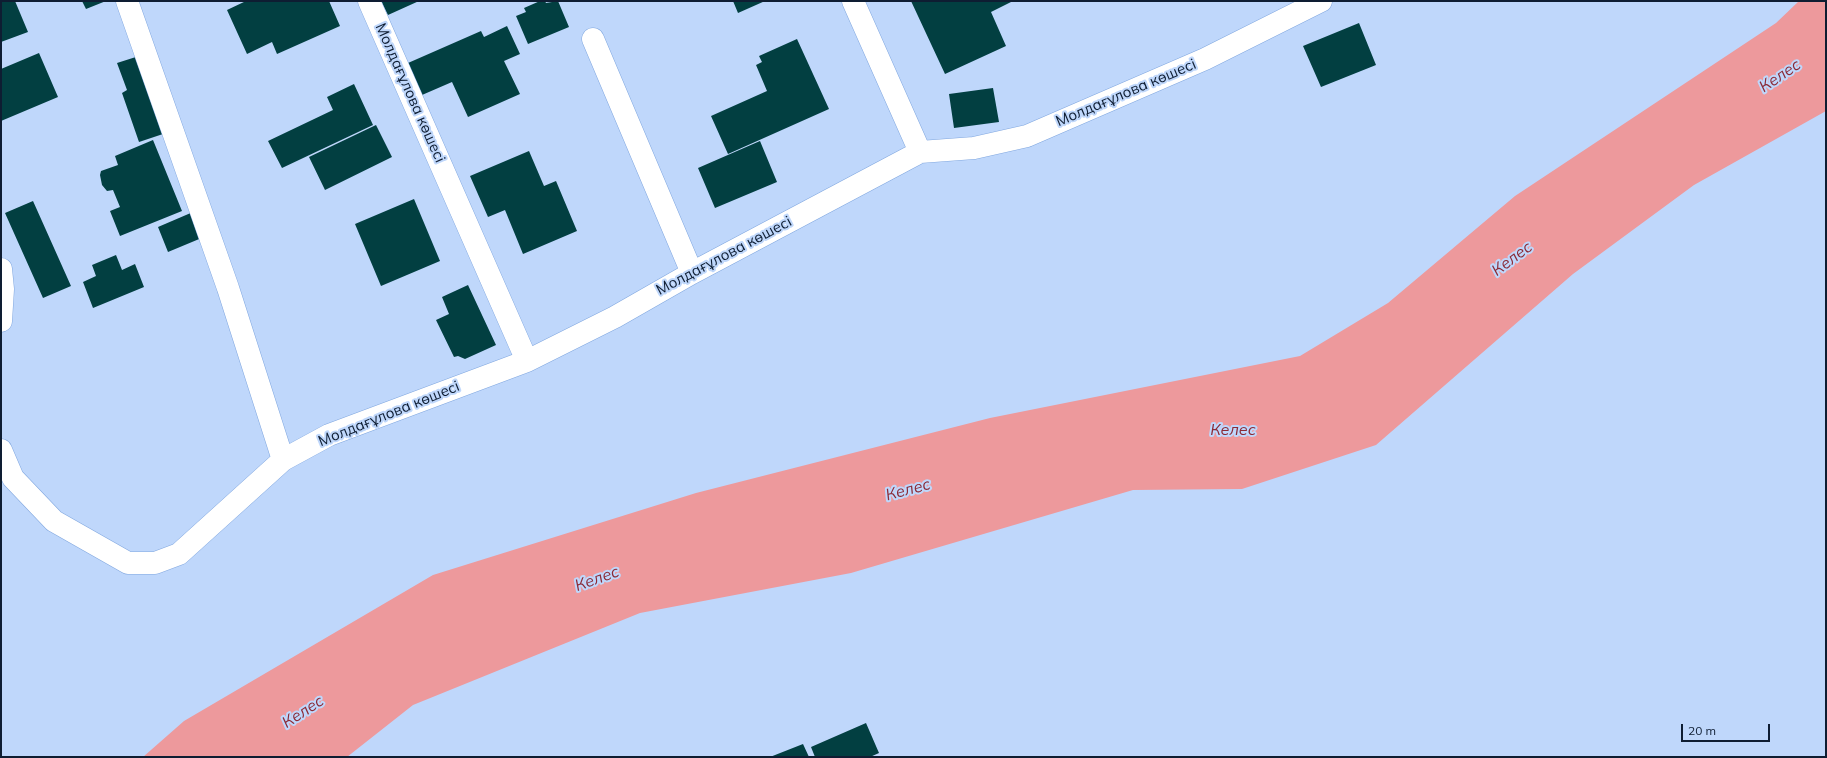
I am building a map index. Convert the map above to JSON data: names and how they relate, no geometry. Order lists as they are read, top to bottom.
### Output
{
  "streets": {
    "street": ["Молдағұлова көшесі"]
  },
  "water": ["Келес"],
  "scale_bar": "20 m"
}
